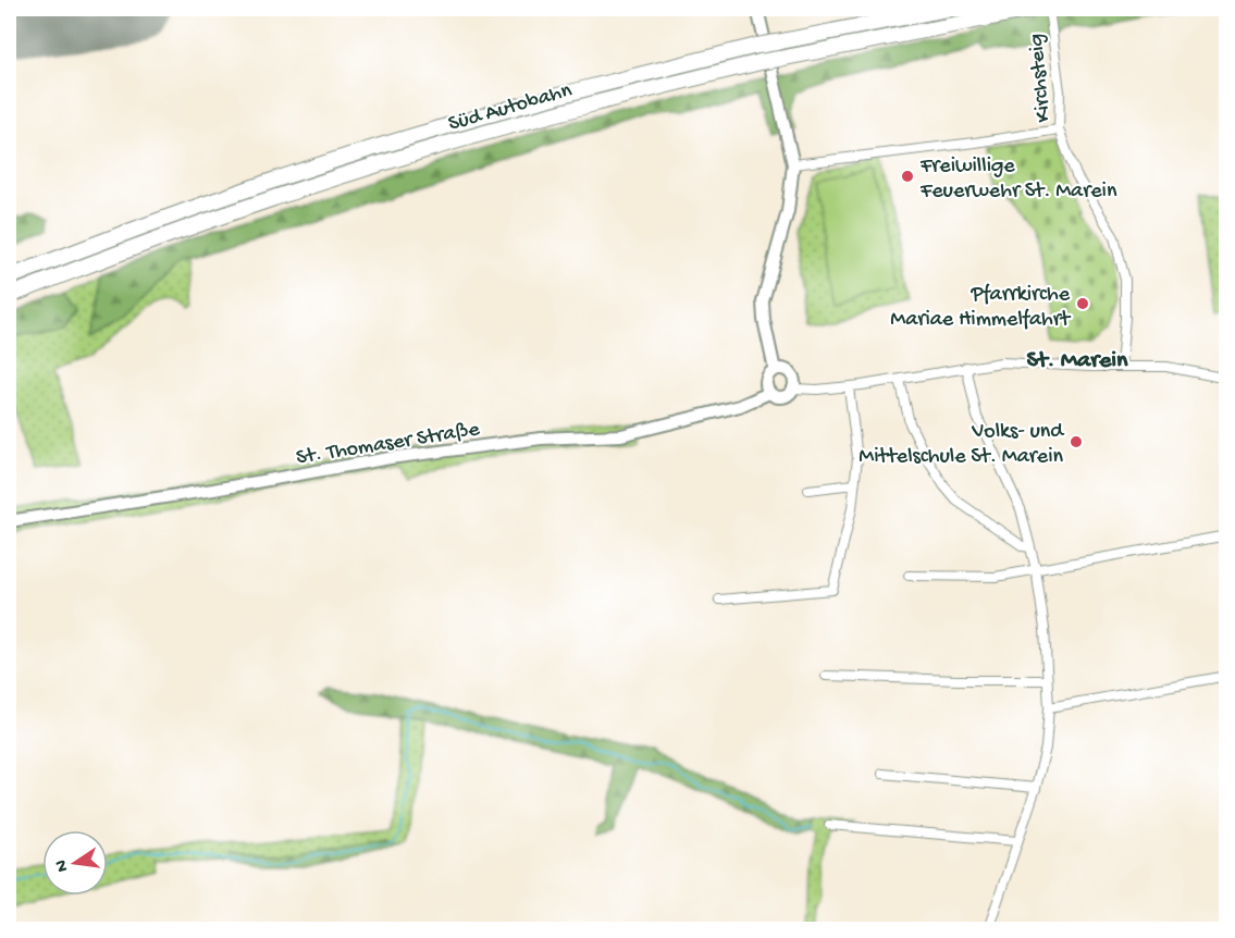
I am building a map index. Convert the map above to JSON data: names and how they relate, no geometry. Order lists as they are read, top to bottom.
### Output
{
  "streets": {
    "highway": ["Süd Autobahn"],
    "main road": ["St. Thomaser Straße"],
    "street": ["Kirchsteig"]
  },
  "districts": ["St. Marein"],
  "places": ["Freiwillige Feuerwehr St. Marein", "Pfarrkirche Mariae Himmelfahrt", "Volks- und Mittelschule St. Marein"],
  "north": "left"
}
